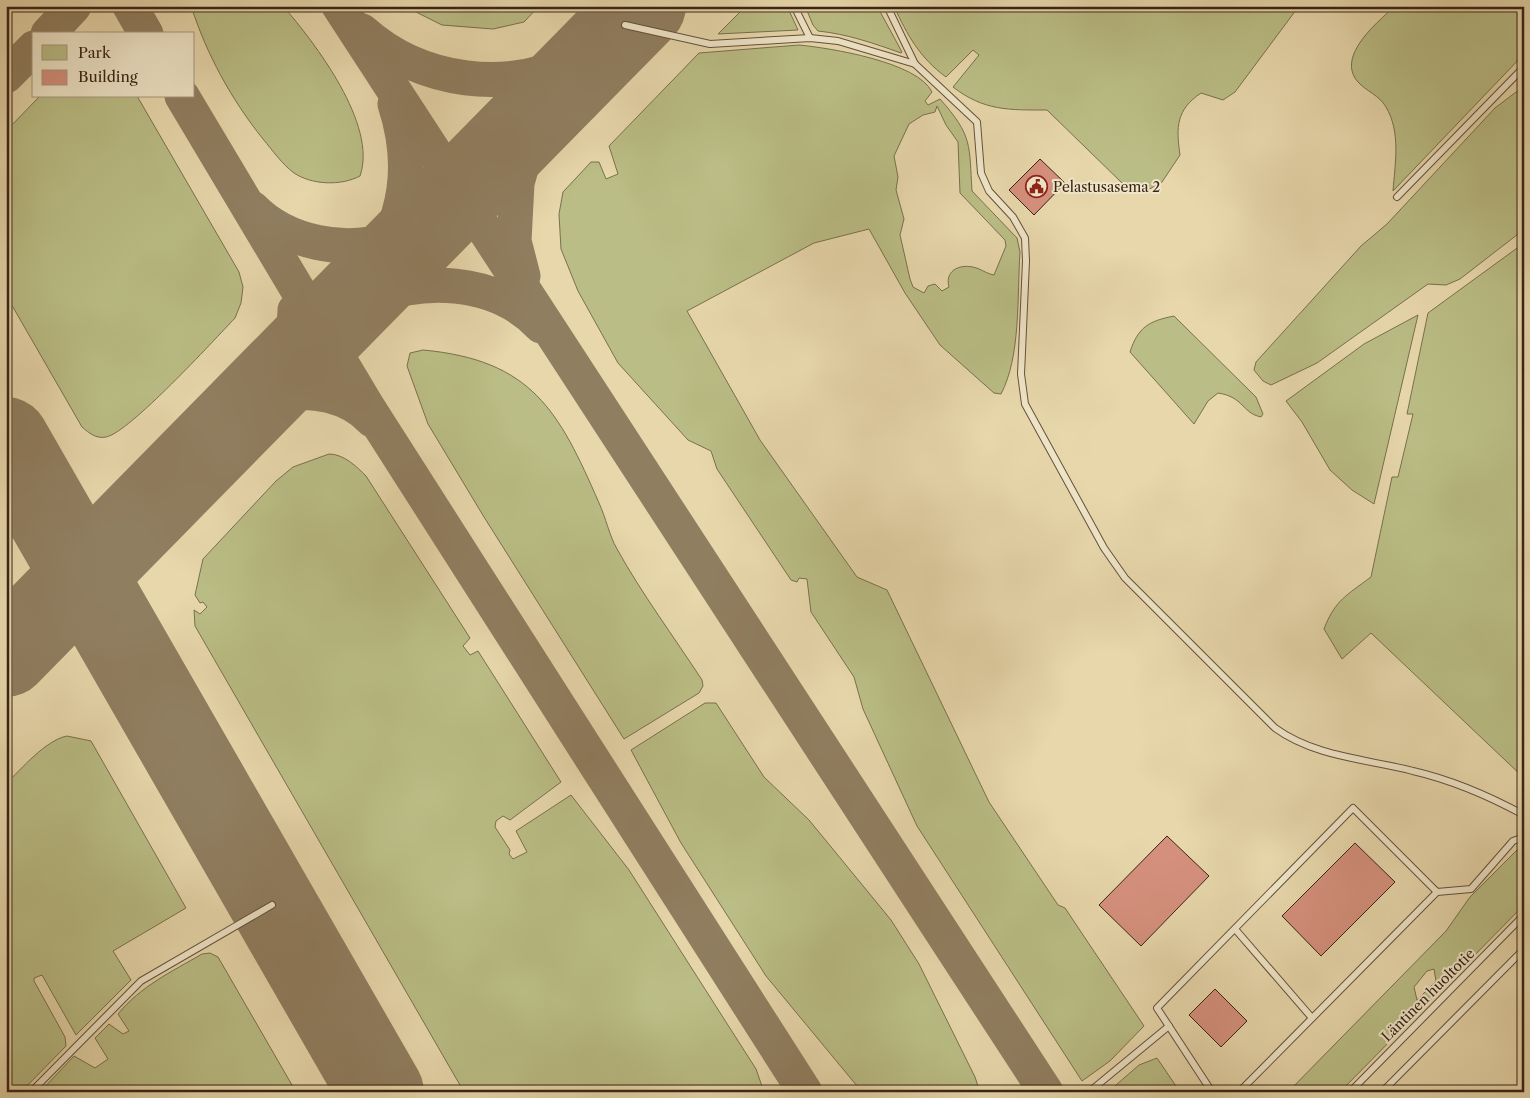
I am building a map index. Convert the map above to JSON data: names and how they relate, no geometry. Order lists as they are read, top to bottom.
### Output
{
  "streets": {
    "lane": ["Läntinen huoltotie"]
  },
  "places": {
    "public building": ["Pelastusasema 2"]
  },
  "legend": ["Park", "Building"]
}
